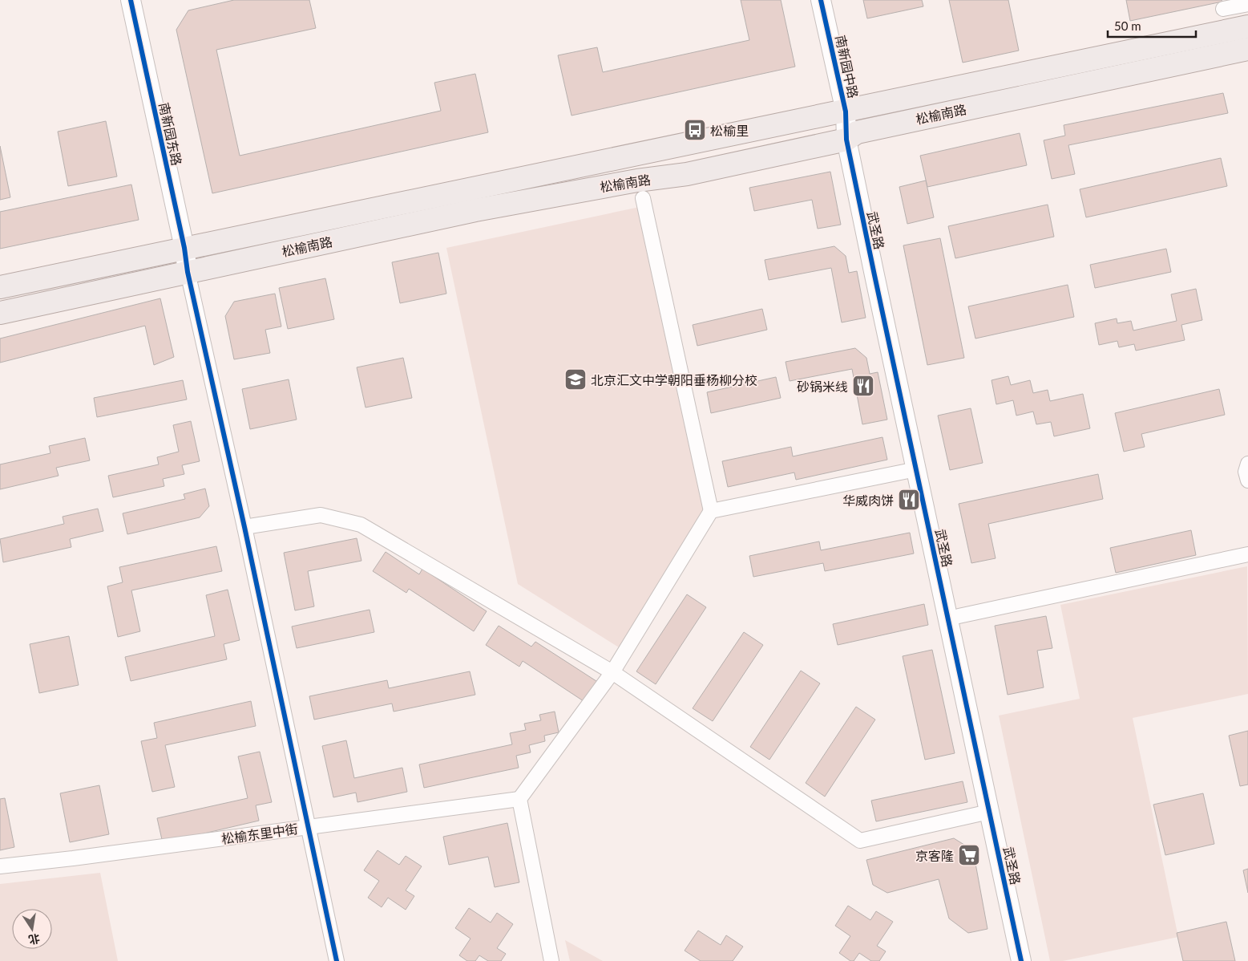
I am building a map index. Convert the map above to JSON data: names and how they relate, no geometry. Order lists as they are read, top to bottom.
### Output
{
  "streets": {
    "main road": ["松榆南路"],
    "street": [
      "南新园中路",
      "南新园东路",
      "武圣路",
      "松榆东里中街"
    ]
  },
  "crossings": [
    ["南新园中路", "松榆南路"],
    ["南新园中路", "武圣路"],
    ["松榆南路", "南新园东路"],
    ["松榆南路", "武圣路"]
  ],
  "places": {
    "bus stop": ["松榆里"],
    "school or university": ["北京汇文中学朝阳垂杨柳分校"],
    "restaurant": ["砂锅米线", "华威肉饼"],
    "supermarket": ["京客隆"]
  },
  "scale_bar": "50 m",
  "north": "bottom"
}
